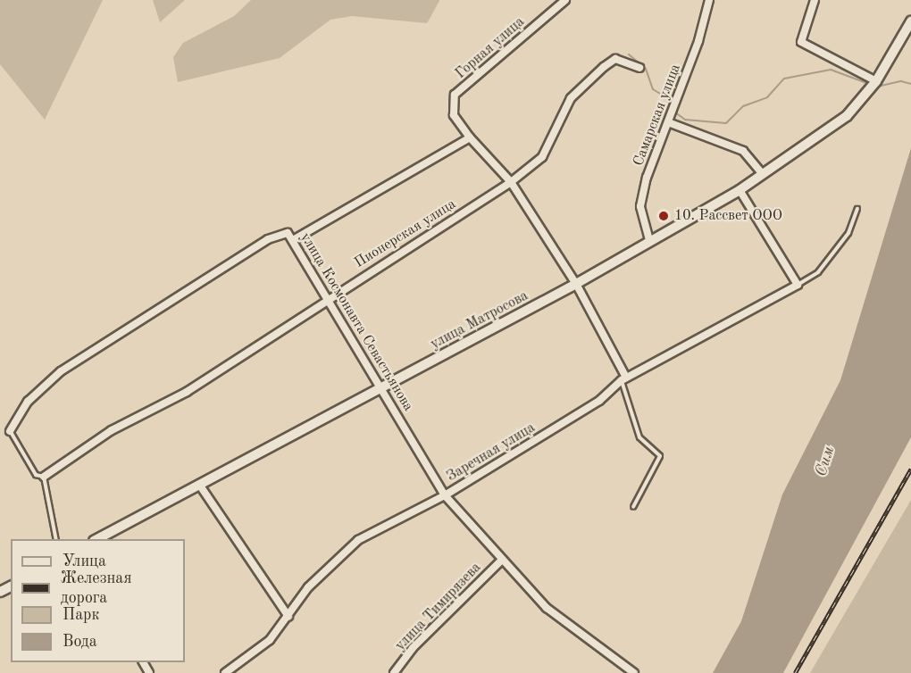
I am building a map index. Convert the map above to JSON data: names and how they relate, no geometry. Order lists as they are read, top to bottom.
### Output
{
  "streets": {
    "main road": ["улица Матросова"],
    "street": [
      "Горная улица",
      "Самарская улица",
      "Пионерская улица",
      "улица Космонавта Севастьянова",
      "Заречная улица",
      "улица Тимирязева"
    ]
  },
  "crossings": [
    ["Самарская улица", "улица Матросова"],
    ["Пионерская улица", "улица Космонавта Севастьянова"],
    ["улица Матросова", "улица Космонавта Севастьянова"],
    ["улица Космонавта Севастьянова", "Заречная улица"],
    ["улица Космонавта Севастьянова", "улица Тимирязева"]
  ],
  "water": ["Сим"],
  "places": ["10. Рассвет ООО"],
  "legend": [
    "Улица",
    "Железная дорога",
    "Парк",
    "Вода"
  ]
}
